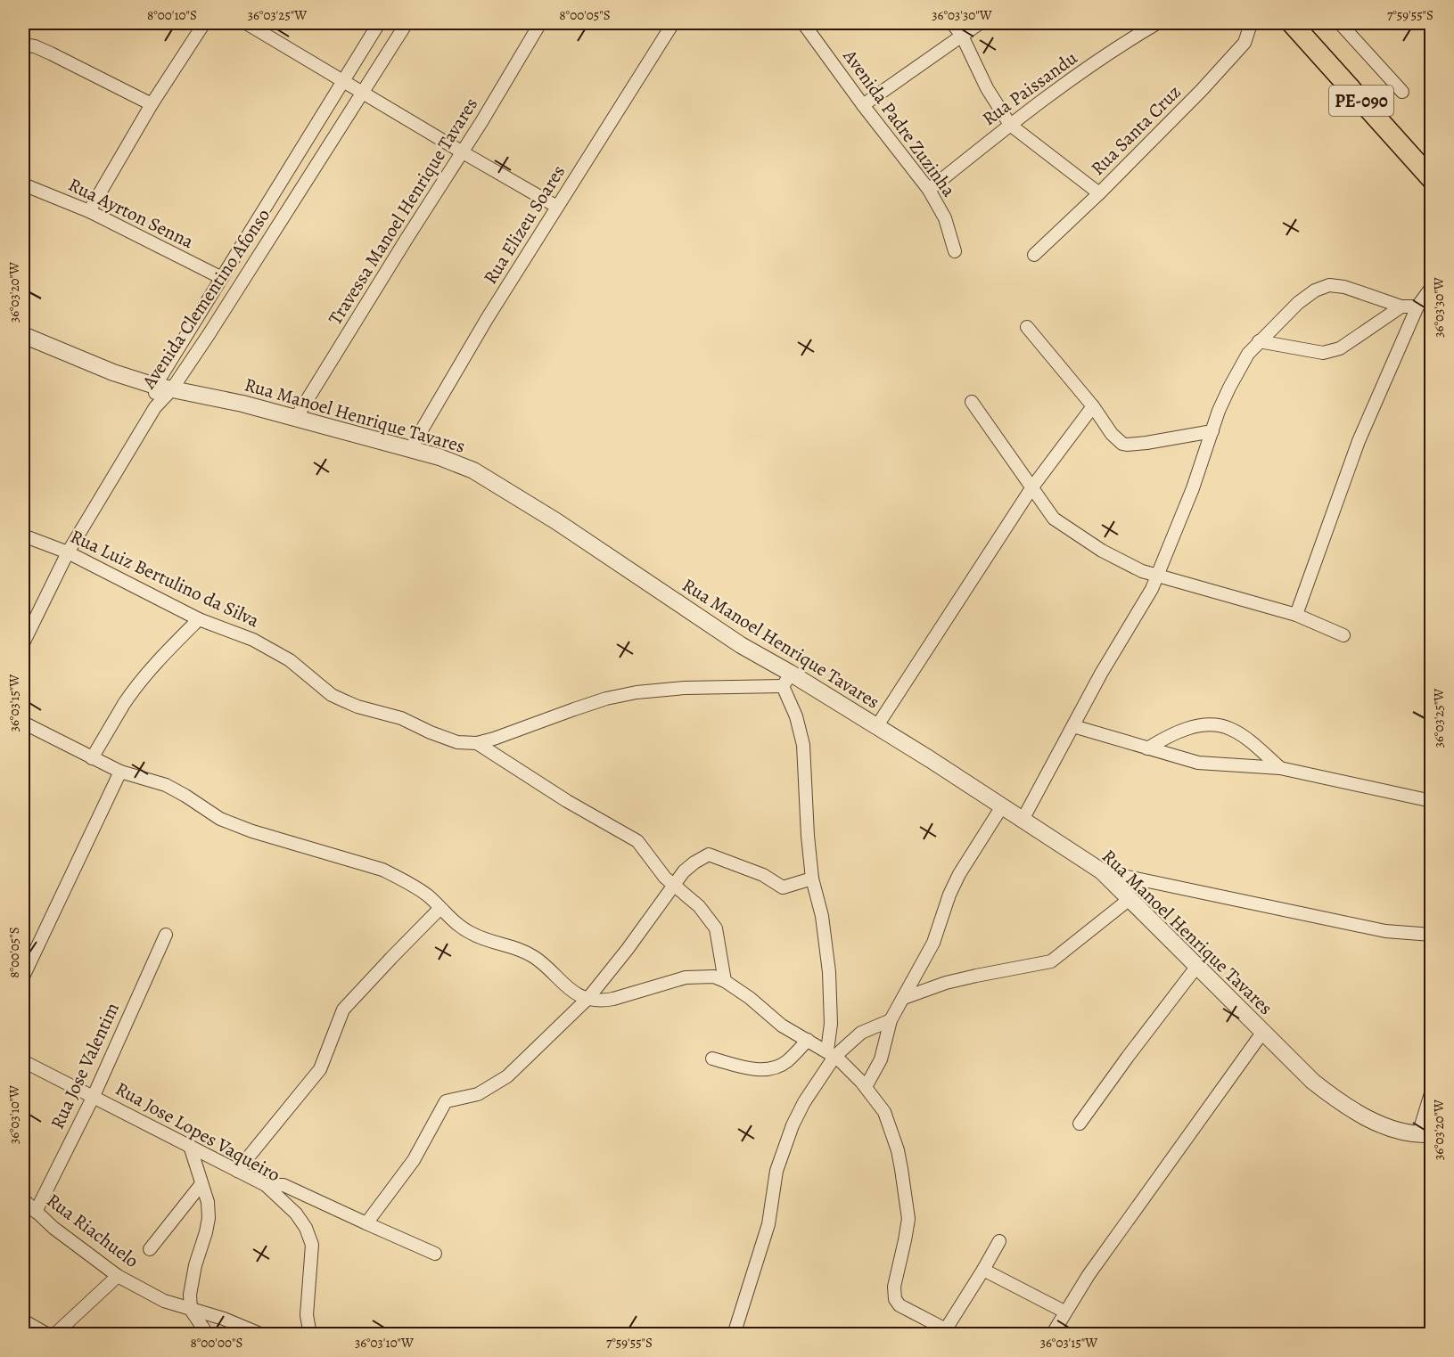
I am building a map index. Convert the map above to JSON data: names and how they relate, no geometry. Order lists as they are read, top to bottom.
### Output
{
  "streets": {
    "main road": ["PE-090"],
    "street": [
      "Rua Paissandu",
      "Avenida Padre Zuzinha",
      "Rua Santa Cruz",
      "Travessa Manoel Henrique Tavares",
      "Rua Ayrton Senna",
      "Rua Elizeu Soares",
      "Avenida Clementino Afonso",
      "Rua Manoel Henrique Tavares",
      "Rua Luiz Bertulino da Silva",
      "Rua Jose Valentim",
      "Rua Jose Lopes Vaqueiro",
      "Rua Riachuelo"
    ]
  },
  "crossings": [
    ["Rua Paissandu", "Avenida Padre Zuzinha"],
    ["Travessa Manoel Henrique Tavares", "Rua Manoel Henrique Tavares"],
    ["Rua Ayrton Senna", "Avenida Clementino Afonso"],
    ["Rua Elizeu Soares", "Rua Manoel Henrique Tavares"],
    ["Avenida Clementino Afonso", "Rua Manoel Henrique Tavares"],
    ["Avenida Clementino Afonso", "Rua Luiz Bertulino da Silva"],
    ["Rua Jose Valentim", "Rua Jose Lopes Vaqueiro"],
    ["Rua Jose Valentim", "Rua Riachuelo"]
  ],
  "coordinates": [
    "8°00'10\"S",
    "36°03'25\"W",
    "8°00'05\"S",
    "36°03'30\"W",
    "7°59'55\"S",
    "36°03'20\"W",
    "36°03'15\"W",
    "36°03'10\"W",
    "8°00'00\"S"
  ]
}
